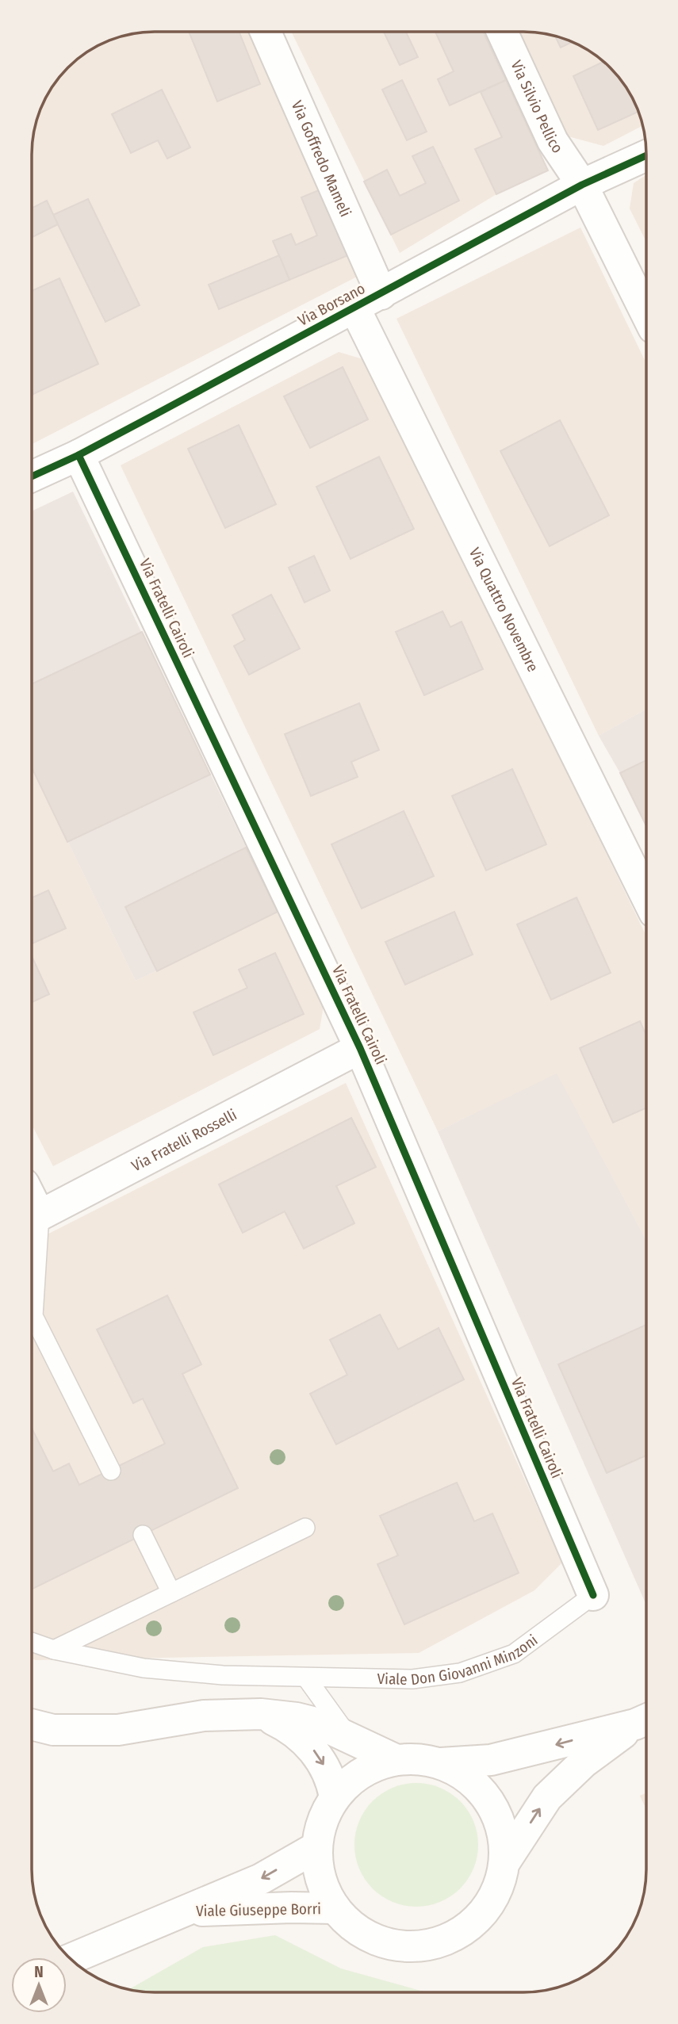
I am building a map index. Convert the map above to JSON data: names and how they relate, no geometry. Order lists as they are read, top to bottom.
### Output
{
  "streets": {
    "street": [
      "Via Silvio Pellico",
      "Via Goffredo Mameli",
      "Via Borsano",
      "Via Fratelli Cairoli",
      "Via Quattro Novembre",
      "Via Fratelli Rosselli",
      "Viale Giuseppe Borri"
    ],
    "lane": ["Viale Don Giovanni Minzoni"]
  },
  "crossings": [
    ["Via Silvio Pellico", "Via Borsano"],
    ["Via Goffredo Mameli", "Via Borsano"],
    ["Via Borsano", "Via Fratelli Cairoli"],
    ["Via Borsano", "Via Quattro Novembre"],
    ["Via Fratelli Cairoli", "Via Fratelli Rosselli"],
    ["Via Fratelli Cairoli", "Viale Don Giovanni Minzoni"]
  ],
  "north": "top"
}
